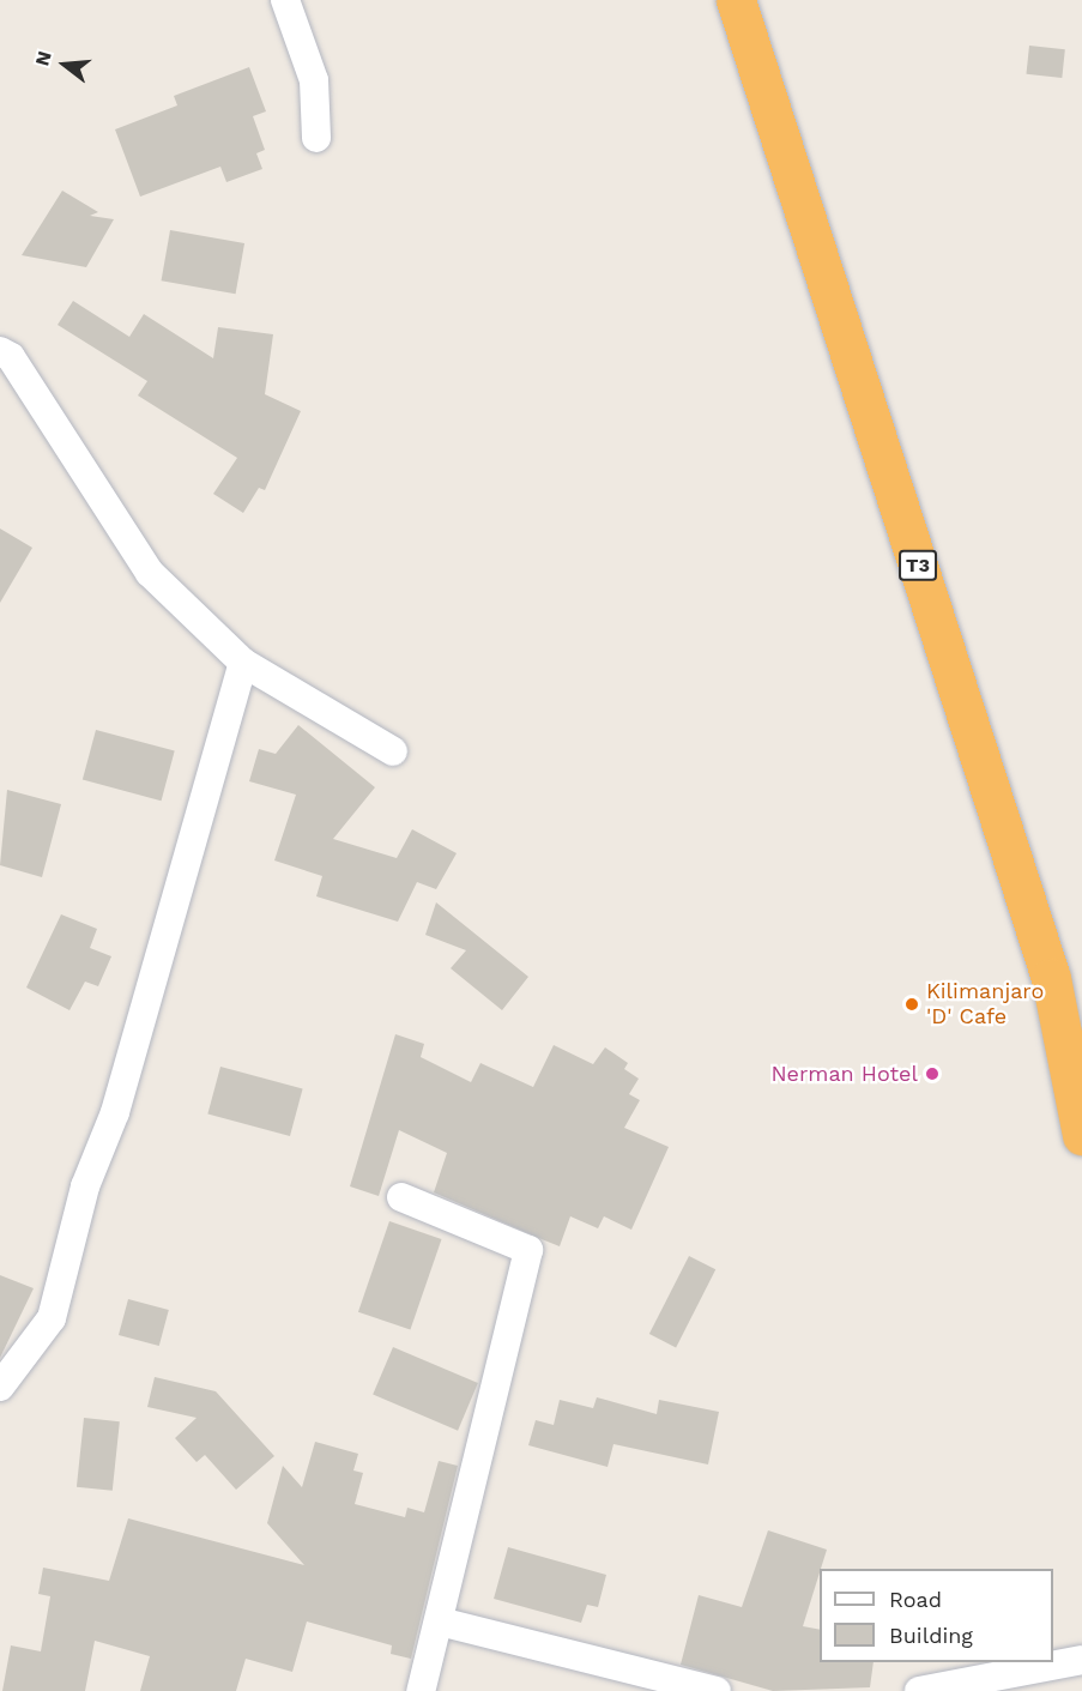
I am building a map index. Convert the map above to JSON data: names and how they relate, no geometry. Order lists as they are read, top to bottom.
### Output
{
  "streets": {
    "highway": ["T3"]
  },
  "places": ["Kilimanjaro 'D' Cafe", "Nerman Hotel"],
  "legend": ["Road", "Building"],
  "north": "left"
}
